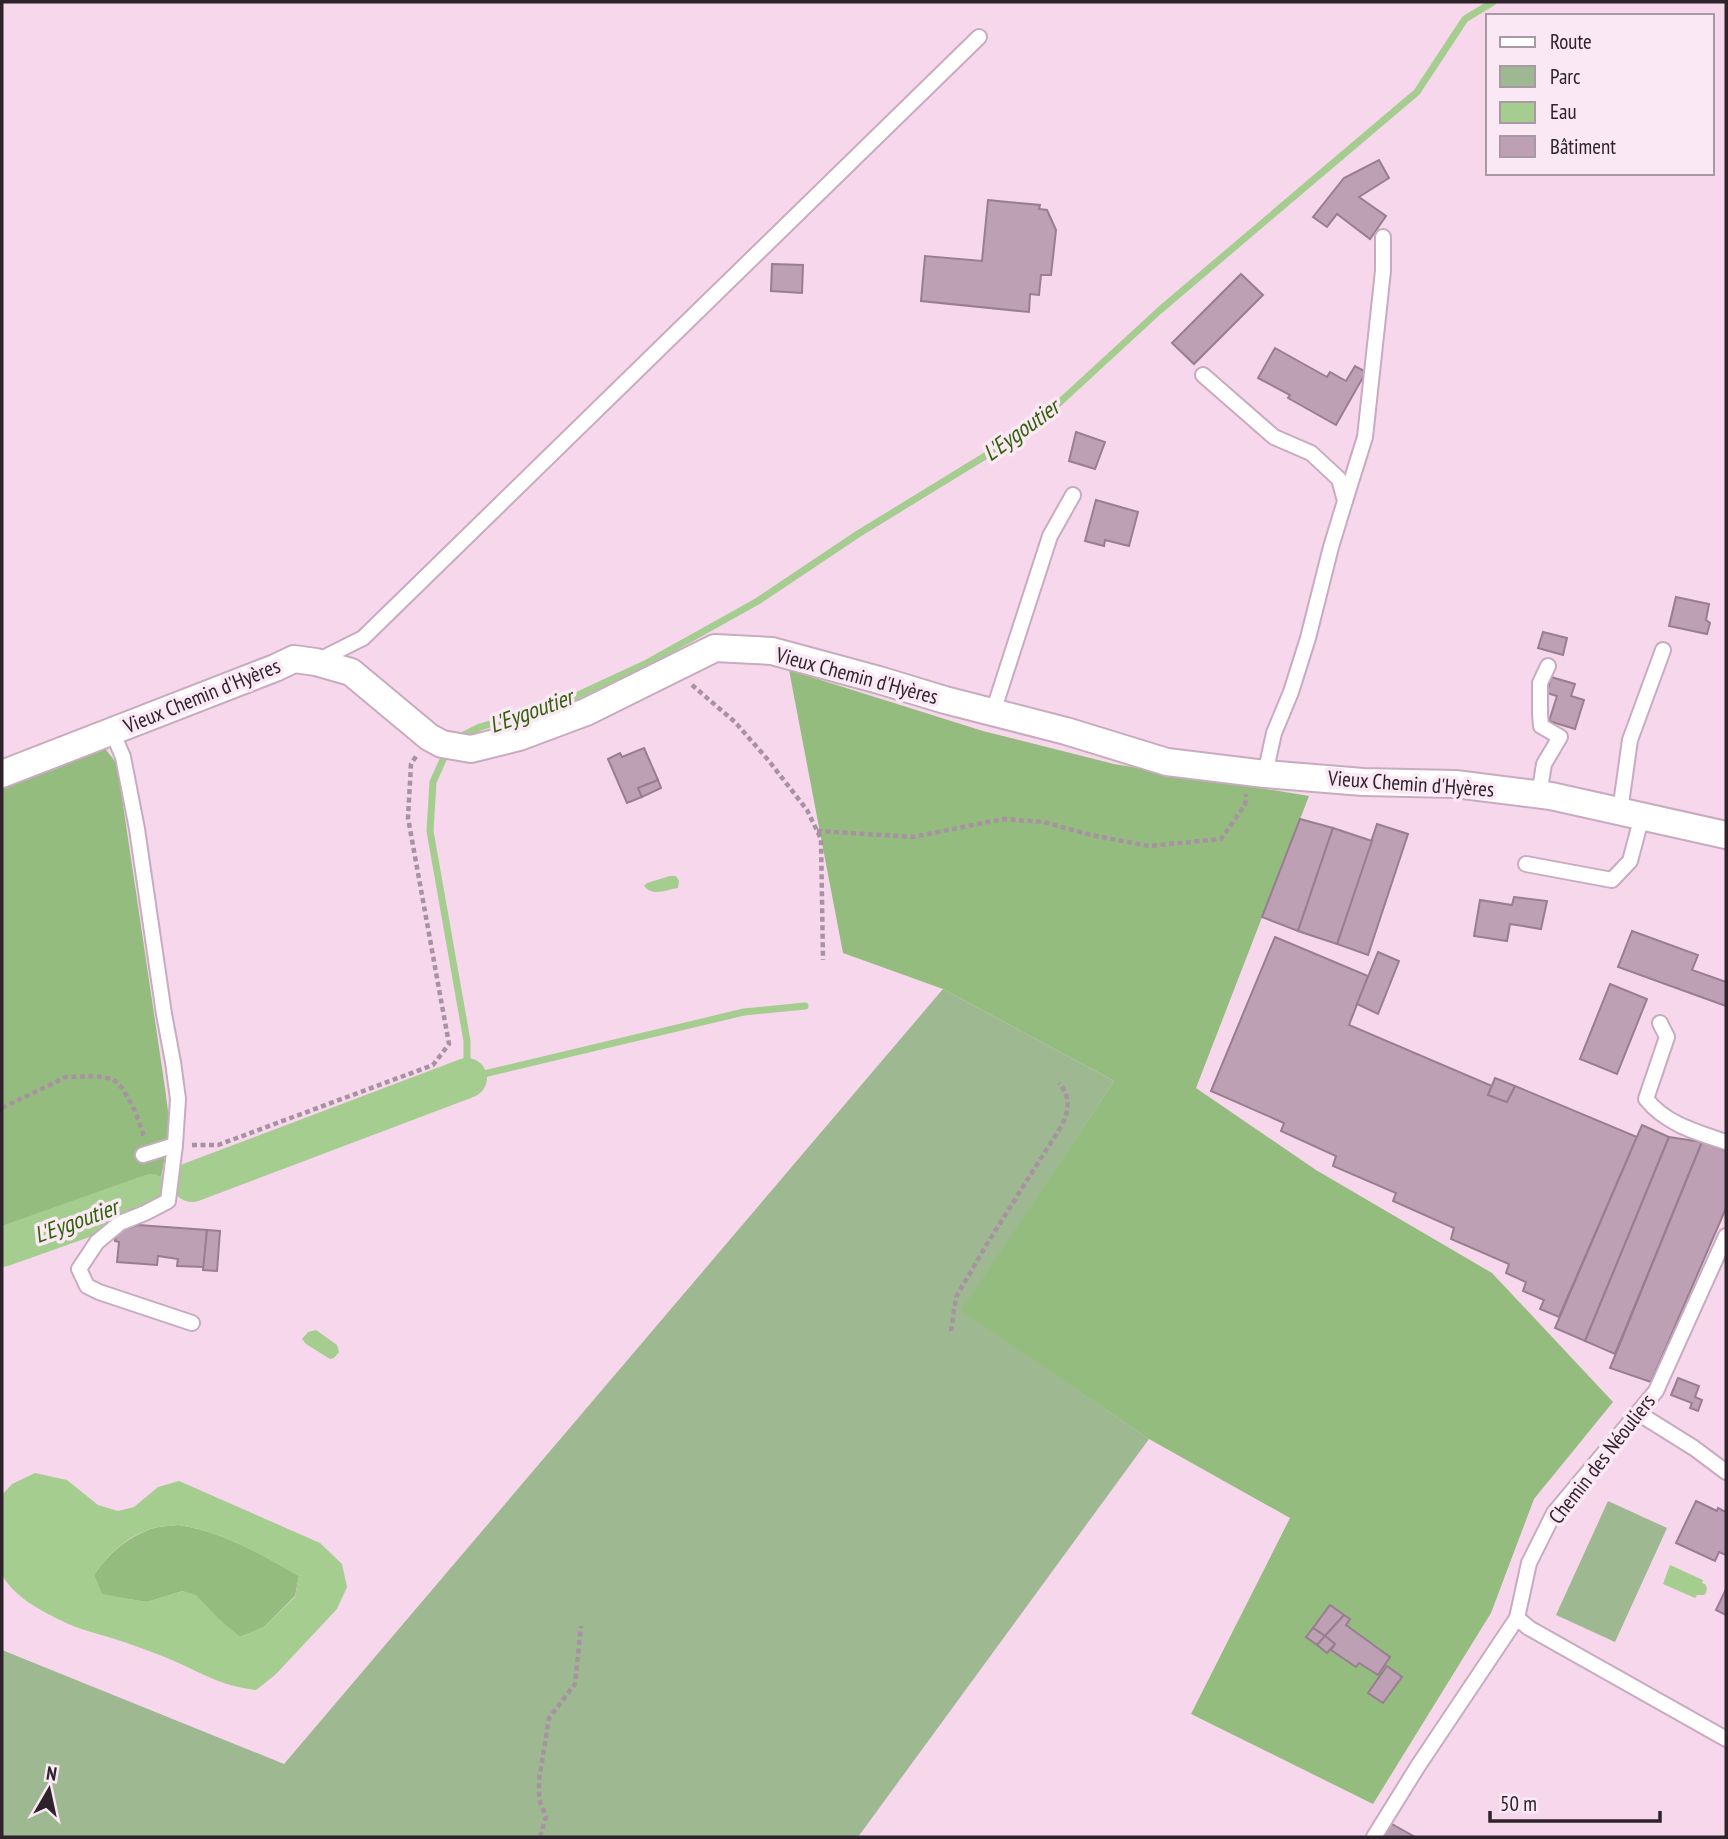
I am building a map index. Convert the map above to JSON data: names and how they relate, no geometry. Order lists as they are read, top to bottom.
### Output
{
  "streets": {
    "street": ["Vieux Chemin d'Hyères"],
    "lane": ["Chemin des Néouliers"]
  },
  "water": ["L'Eygoutier"],
  "legend": [
    "Route",
    "Parc",
    "Eau",
    "Bâtiment"
  ],
  "scale_bar": "50 m",
  "north": "top"
}
